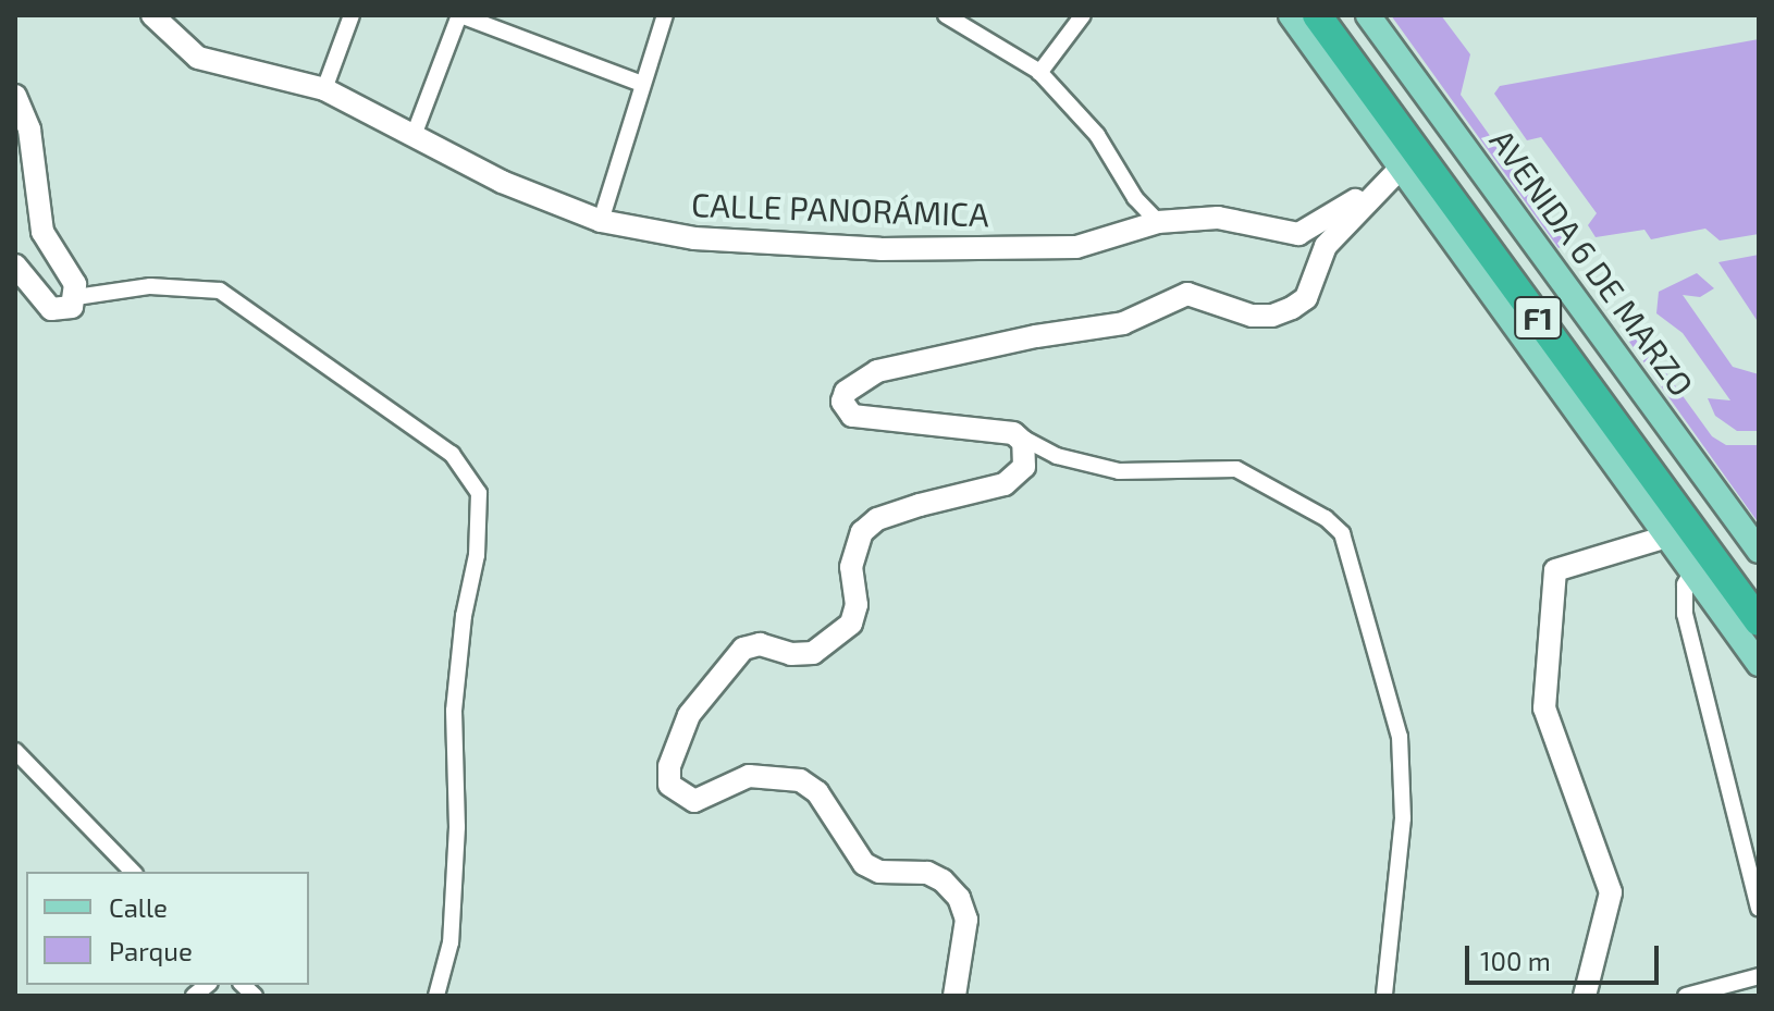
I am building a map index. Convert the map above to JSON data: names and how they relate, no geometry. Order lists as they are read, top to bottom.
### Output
{
  "streets": {
    "highway": ["AVENIDA 6 DE MARZO", "F1"],
    "street": ["CALLE PANORÁMICA"]
  },
  "legend": ["Calle", "Parque"],
  "scale_bar": "100 m"
}
